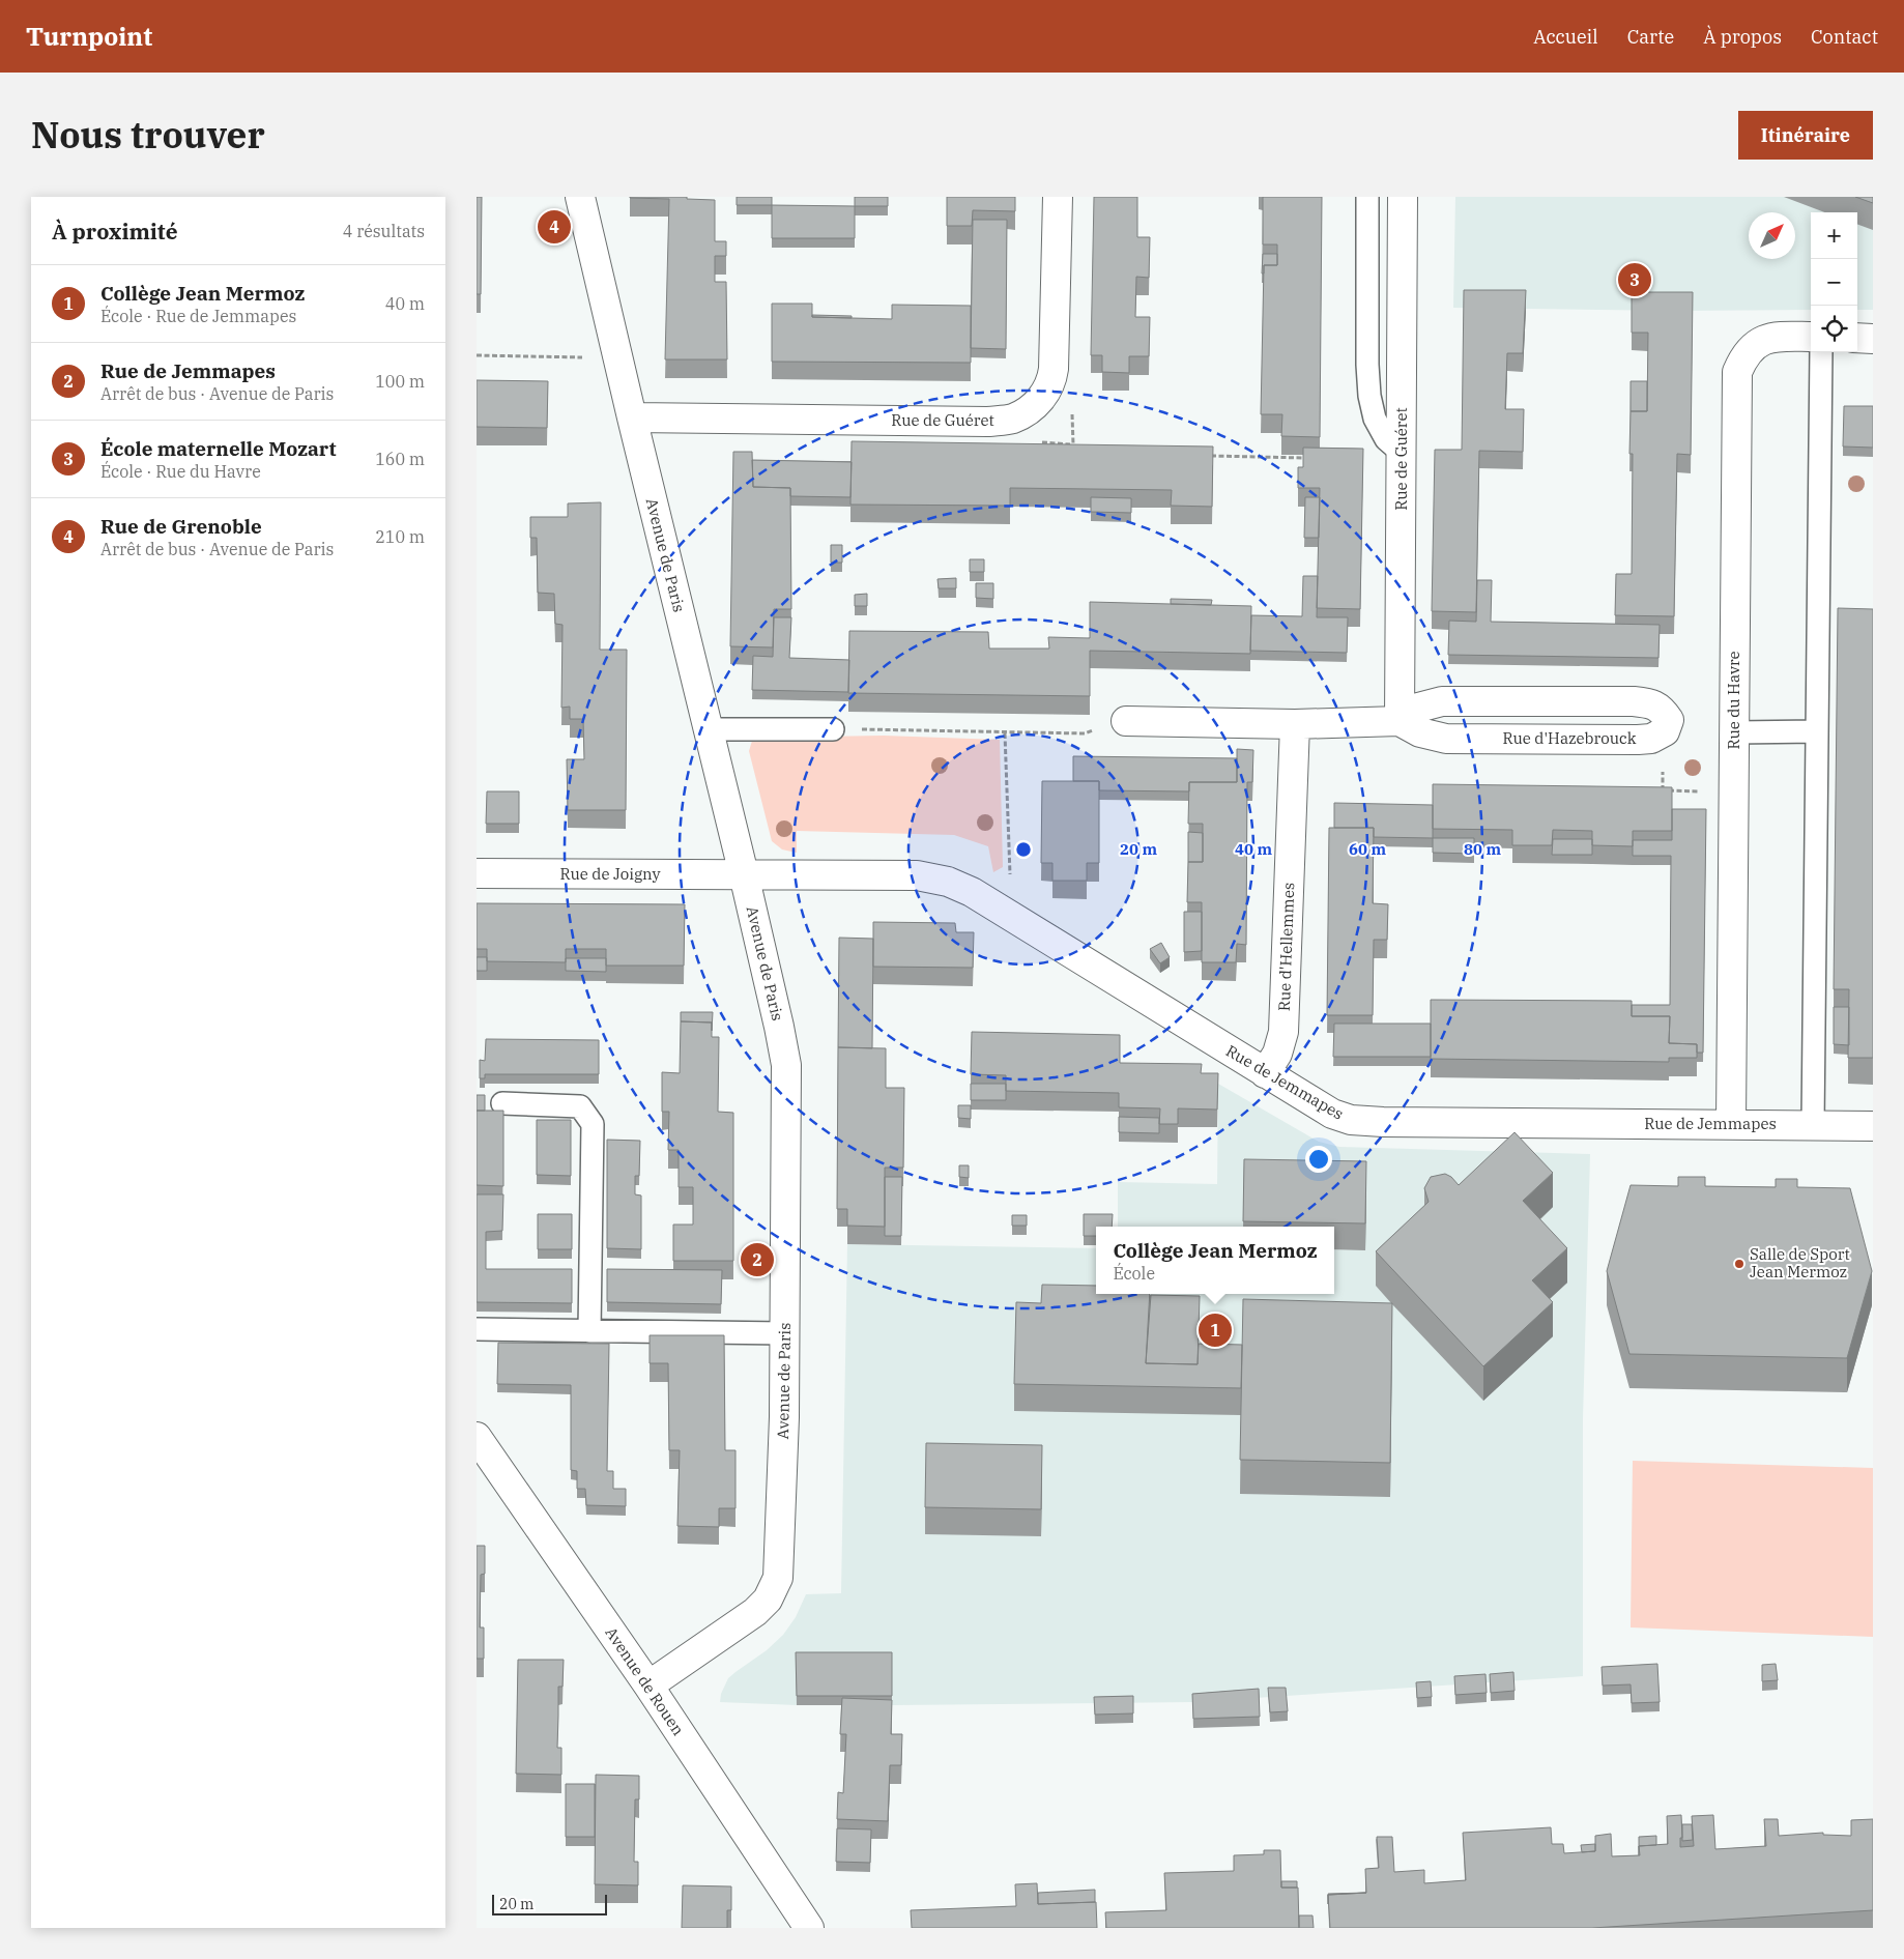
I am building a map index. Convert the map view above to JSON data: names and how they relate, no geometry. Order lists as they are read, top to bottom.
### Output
{
  "streets": {
    "street": [
      "Rue de Guéret",
      "Avenue de Paris",
      "Rue du Havre",
      "Rue d'Hazebrouck",
      "Rue de Joigny",
      "Rue d'Hellemmes",
      "Rue de Jemmapes",
      "Avenue de Rouen"
    ]
  },
  "crossings": [
    ["Rue de Guéret", "Avenue de Paris"],
    ["Rue de Guéret", "Rue d'Hazebrouck"],
    ["Avenue de Paris", "Rue de Joigny"],
    ["Avenue de Paris", "Rue de Jemmapes"],
    ["Avenue de Paris", "Avenue de Rouen"],
    ["Rue du Havre", "Rue de Jemmapes"],
    ["Rue de Joigny", "Rue de Jemmapes"],
    ["Rue d'Hellemmes", "Rue de Jemmapes"]
  ],
  "places": ["Salle de Sport Jean Mermoz"],
  "scale_bar": "20 m",
  "north": "top right",
  "page": {
    "header": "Turnpoint",
    "nav": [
      "Accueil",
      "Carte",
      "À propos",
      "Contact"
    ],
    "title": "Nous trouver",
    "buttons": "Itinéraire",
    "heading": ["À proximité", "4 résultats"],
    "pins": [
      "4",
      "3",
      "2",
      "1"
    ],
    "map_buttons": ["+", "−"],
    "list": [
      {
        "mark": "1",
        "name": "Collège Jean Mermoz",
        "note": "École · Rue de Jemmapes",
        "value": "40 m"
      },
      {
        "mark": "2",
        "name": "Rue de Jemmapes",
        "note": "Arrêt de bus · Avenue de Paris",
        "value": "100 m"
      },
      {
        "mark": "3",
        "name": "École maternelle Mozart",
        "note": "École · Rue du Havre",
        "value": "160 m"
      },
      {
        "mark": "4",
        "name": "Rue de Grenoble",
        "note": "Arrêt de bus · Avenue de Paris",
        "value": "210 m"
      }
    ],
    "popup": ["Collège Jean Mermoz", "École"],
    "scale": "20 m"
  },
  "rings": [
    "20 m",
    "40 m",
    "60 m",
    "80 m"
  ]
}
